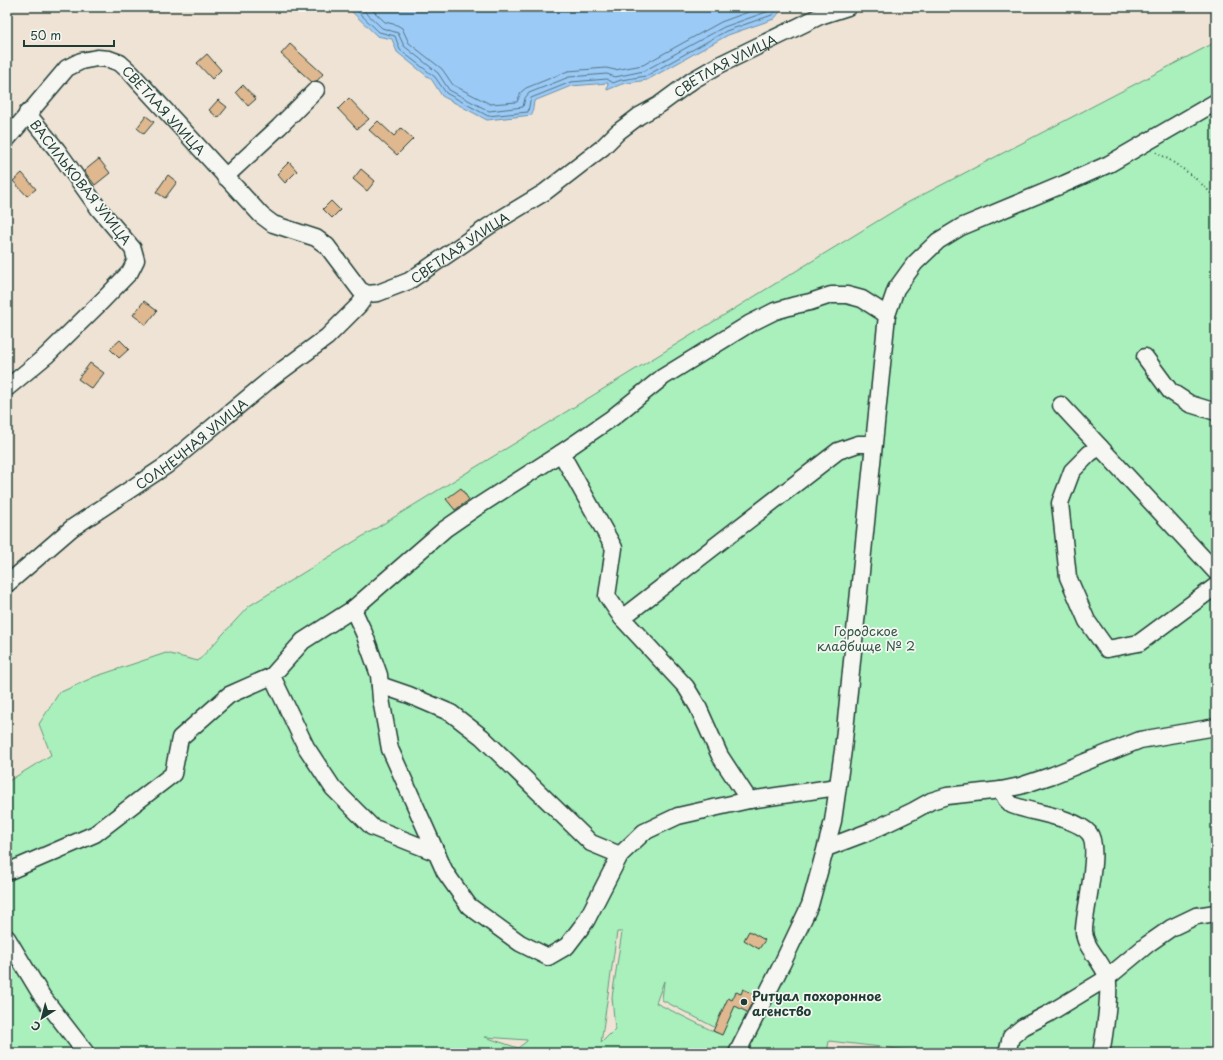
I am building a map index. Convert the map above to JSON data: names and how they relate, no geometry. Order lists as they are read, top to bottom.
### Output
{
  "streets": {
    "street": ["СВЕТЛАЯ УЛИЦА", "ВАСИЛЬКОВАЯ УЛИЦА", "СОЛНЕЧНАЯ УЛИЦА"]
  },
  "crossings": [
    ["СВЕТЛАЯ УЛИЦА", "ВАСИЛЬКОВАЯ УЛИЦА"],
    ["СВЕТЛАЯ УЛИЦА", "СОЛНЕЧНАЯ УЛИЦА"]
  ],
  "parks": ["Городское кладбище № 2"],
  "places": ["Ритуал похоронное агенство"],
  "scale_bar": "50 m",
  "north": "bottom left"
}
